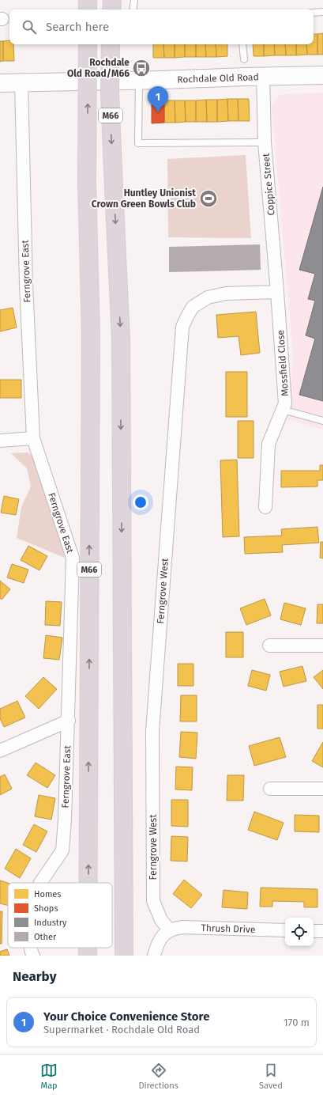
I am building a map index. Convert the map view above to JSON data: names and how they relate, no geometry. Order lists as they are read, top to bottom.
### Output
{
  "streets": {
    "highway": ["M66"],
    "main road": ["Rochdale Old Road"],
    "street": [
      "Coppice Street",
      "Ferngrove East",
      "Mossfield Close",
      "Ferngrove West",
      "Thrush Drive"
    ]
  },
  "crossings": [
    ["Rochdale Old Road", "Coppice Street"],
    ["Rochdale Old Road", "Ferngrove East"],
    ["Coppice Street", "Mossfield Close"],
    ["Coppice Street", "Ferngrove West"],
    ["Mossfield Close", "Ferngrove West"],
    ["Ferngrove West", "Thrush Drive"]
  ],
  "places": {
    "bus stop": ["Rochdale Old Road/M66"],
    "sports": ["Huntley Unionist Crown Green Bowls Club"]
  },
  "legend": [
    "Homes",
    "Shops",
    "Industry",
    "Other"
  ],
  "page": {
    "search": "Search here",
    "pins": "1",
    "heading": "Nearby",
    "list": [
      {
        "mark": "1",
        "name": "Your Choice Convenience Store",
        "note": "Supermarket · Rochdale Old Road",
        "value": "170 m"
      }
    ],
    "nav": ["Map", "Directions", "Saved"]
  }
}
